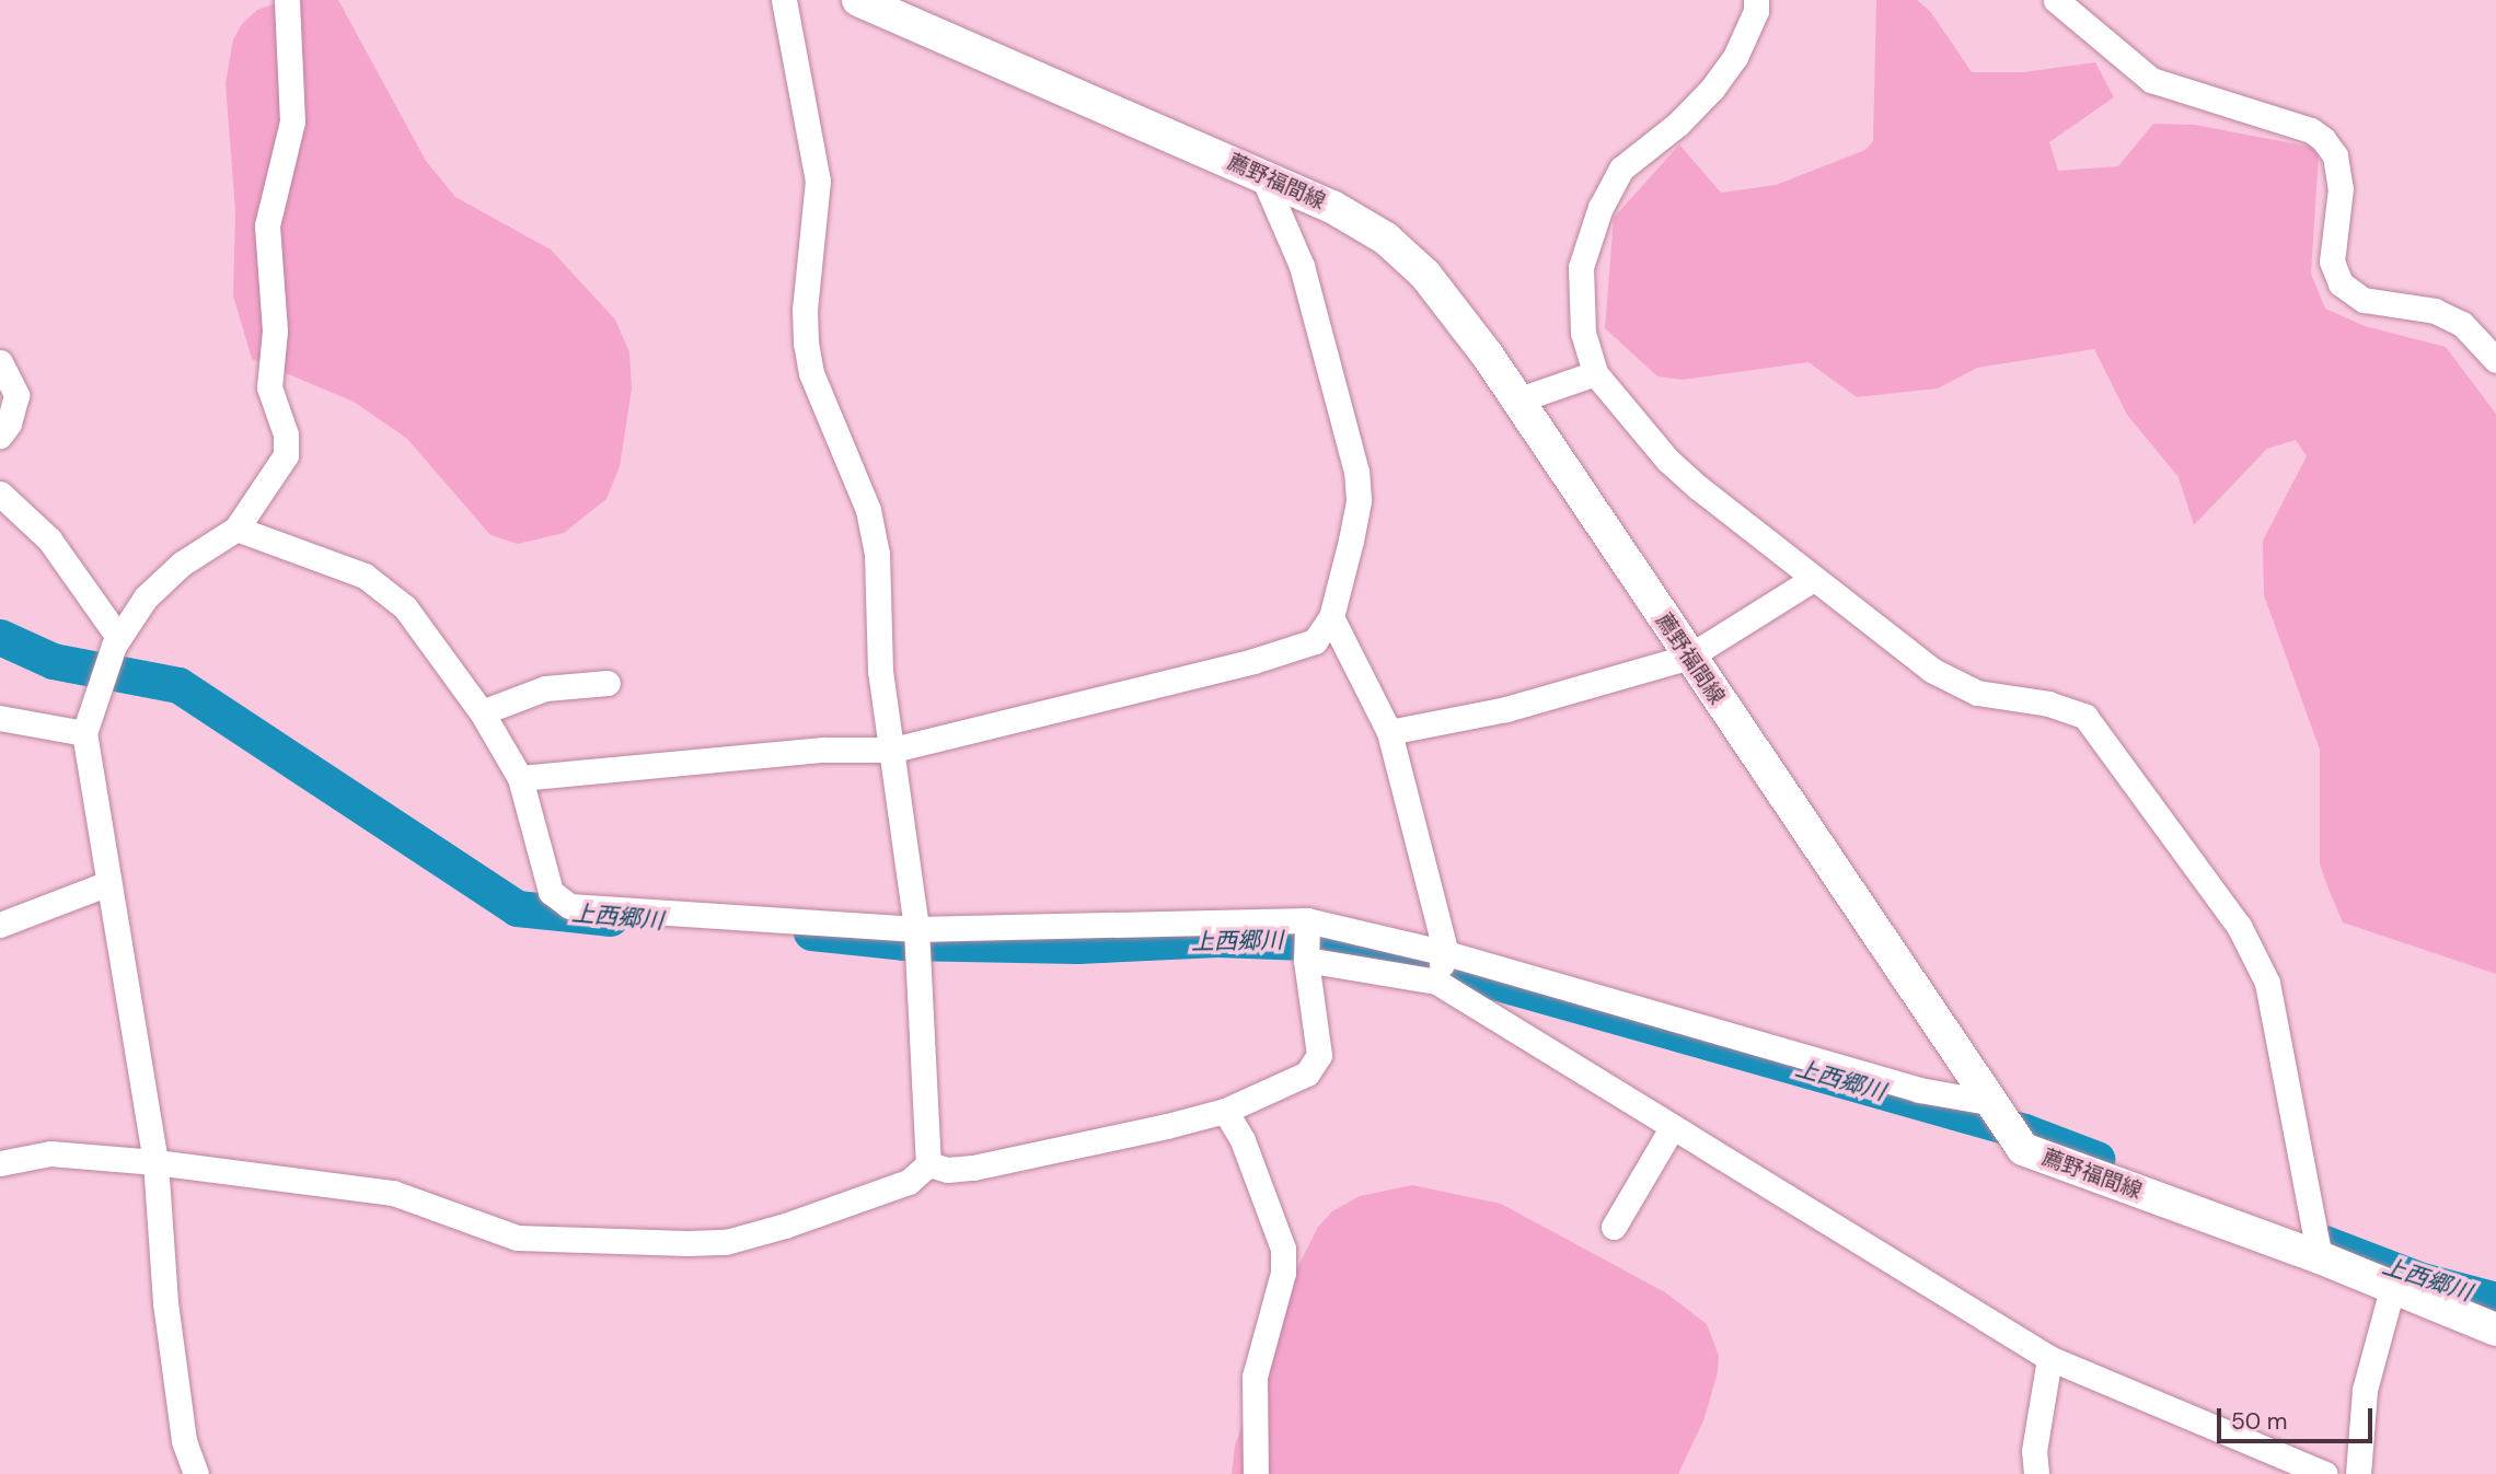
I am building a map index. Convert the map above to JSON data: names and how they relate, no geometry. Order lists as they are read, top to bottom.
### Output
{
  "streets": {
    "main road": ["薦野福間線"]
  },
  "water": ["上西郷川"],
  "scale_bar": "50 m"
}
